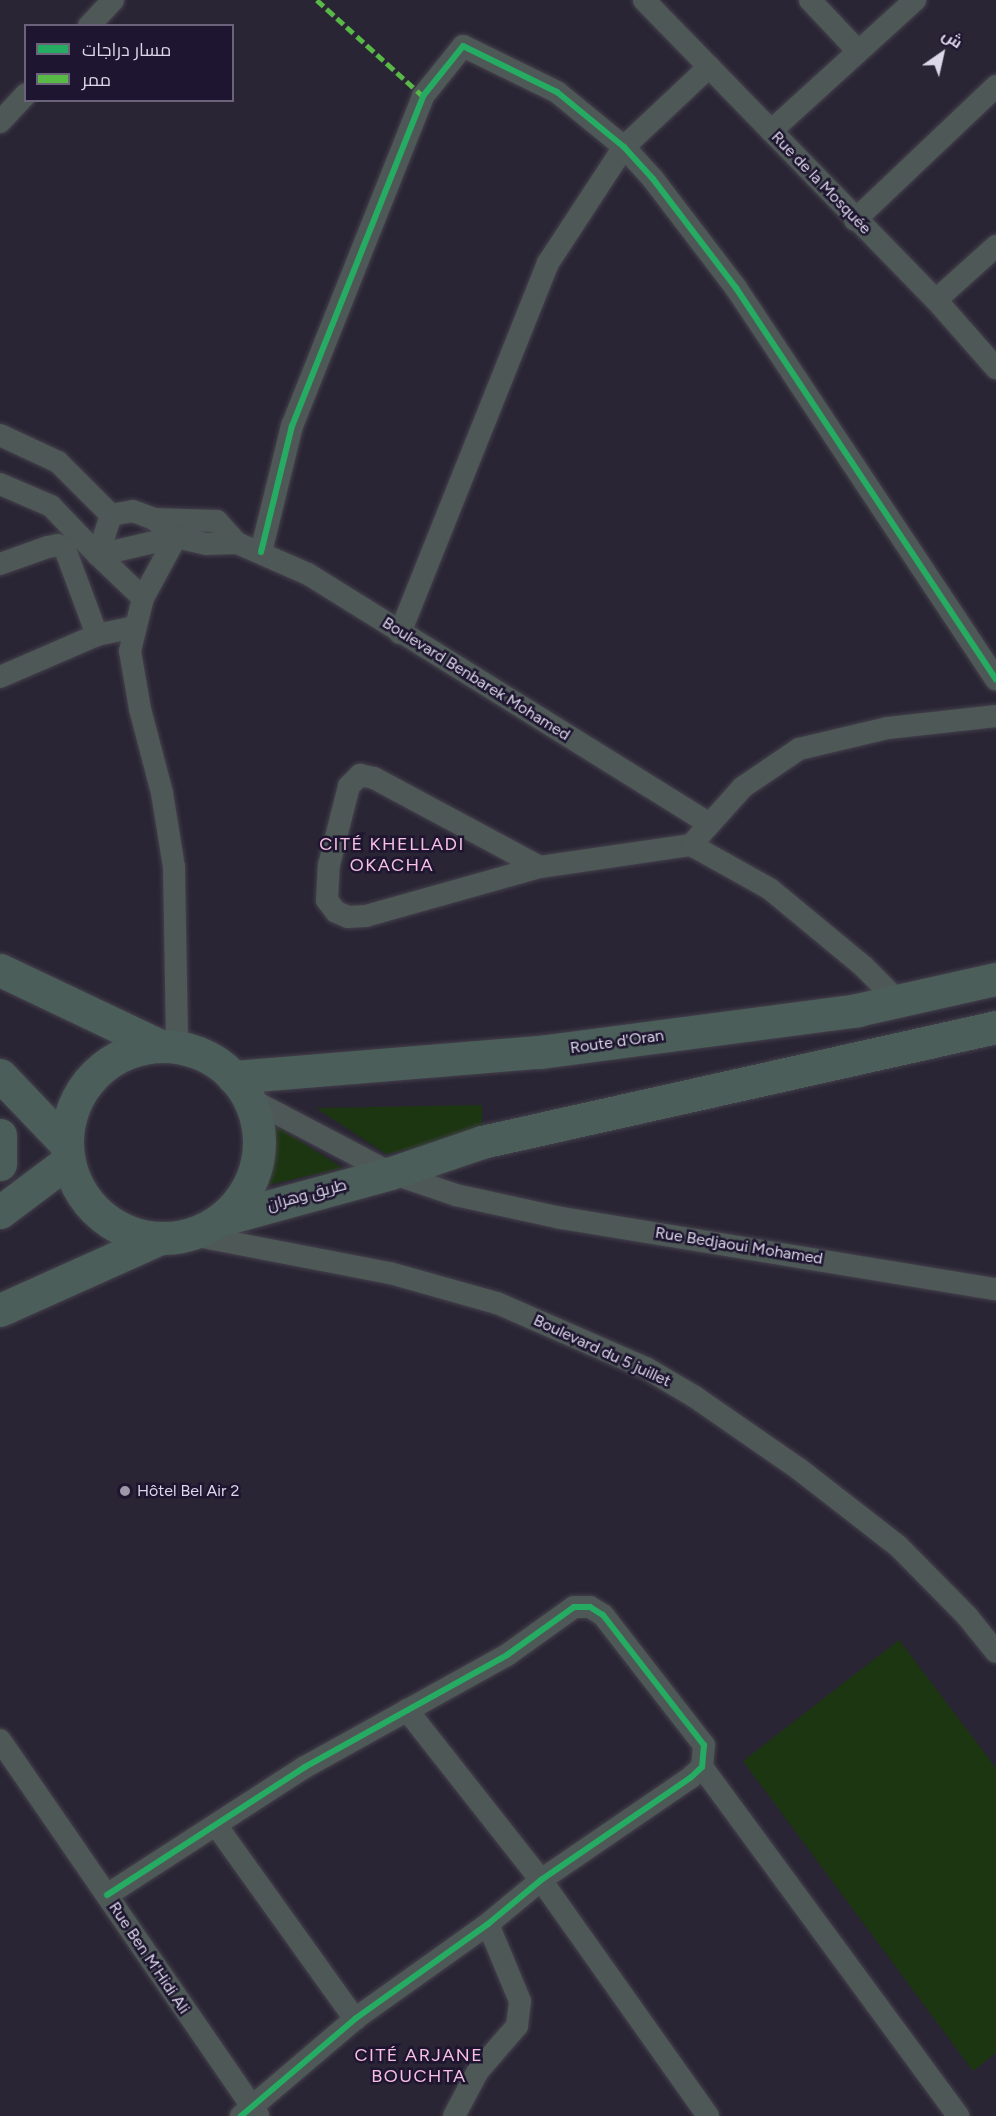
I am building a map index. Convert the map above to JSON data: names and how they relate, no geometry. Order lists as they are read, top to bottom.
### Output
{
  "streets": {
    "main road": ["Route d'Oran", "طريق وهران"],
    "street": [
      "Rue de la Mosquée",
      "Boulevard Benbarek Mohamed",
      "Rue Bedjaoui Mohamed",
      "Boulevard du 5 juillet",
      "Rue Ben M'Hidi Ali"
    ]
  },
  "crossings": [
    ["Route d'Oran", "طريق وهران"],
    ["Route d'Oran", "Rue Bedjaoui Mohamed"],
    ["Route d'Oran", "Boulevard du 5 juillet"],
    ["طريق وهران", "Rue Bedjaoui Mohamed"],
    ["طريق وهران", "Boulevard du 5 juillet"],
    ["Rue Bedjaoui Mohamed", "Boulevard du 5 juillet"]
  ],
  "districts": ["CITÉ KHELLADI OKACHA", "CITÉ ARJANE BOUCHTA"],
  "places": ["Hôtel Bel Air 2"],
  "legend": ["مسار دراجات", "ممر"],
  "north": "top right"
}
